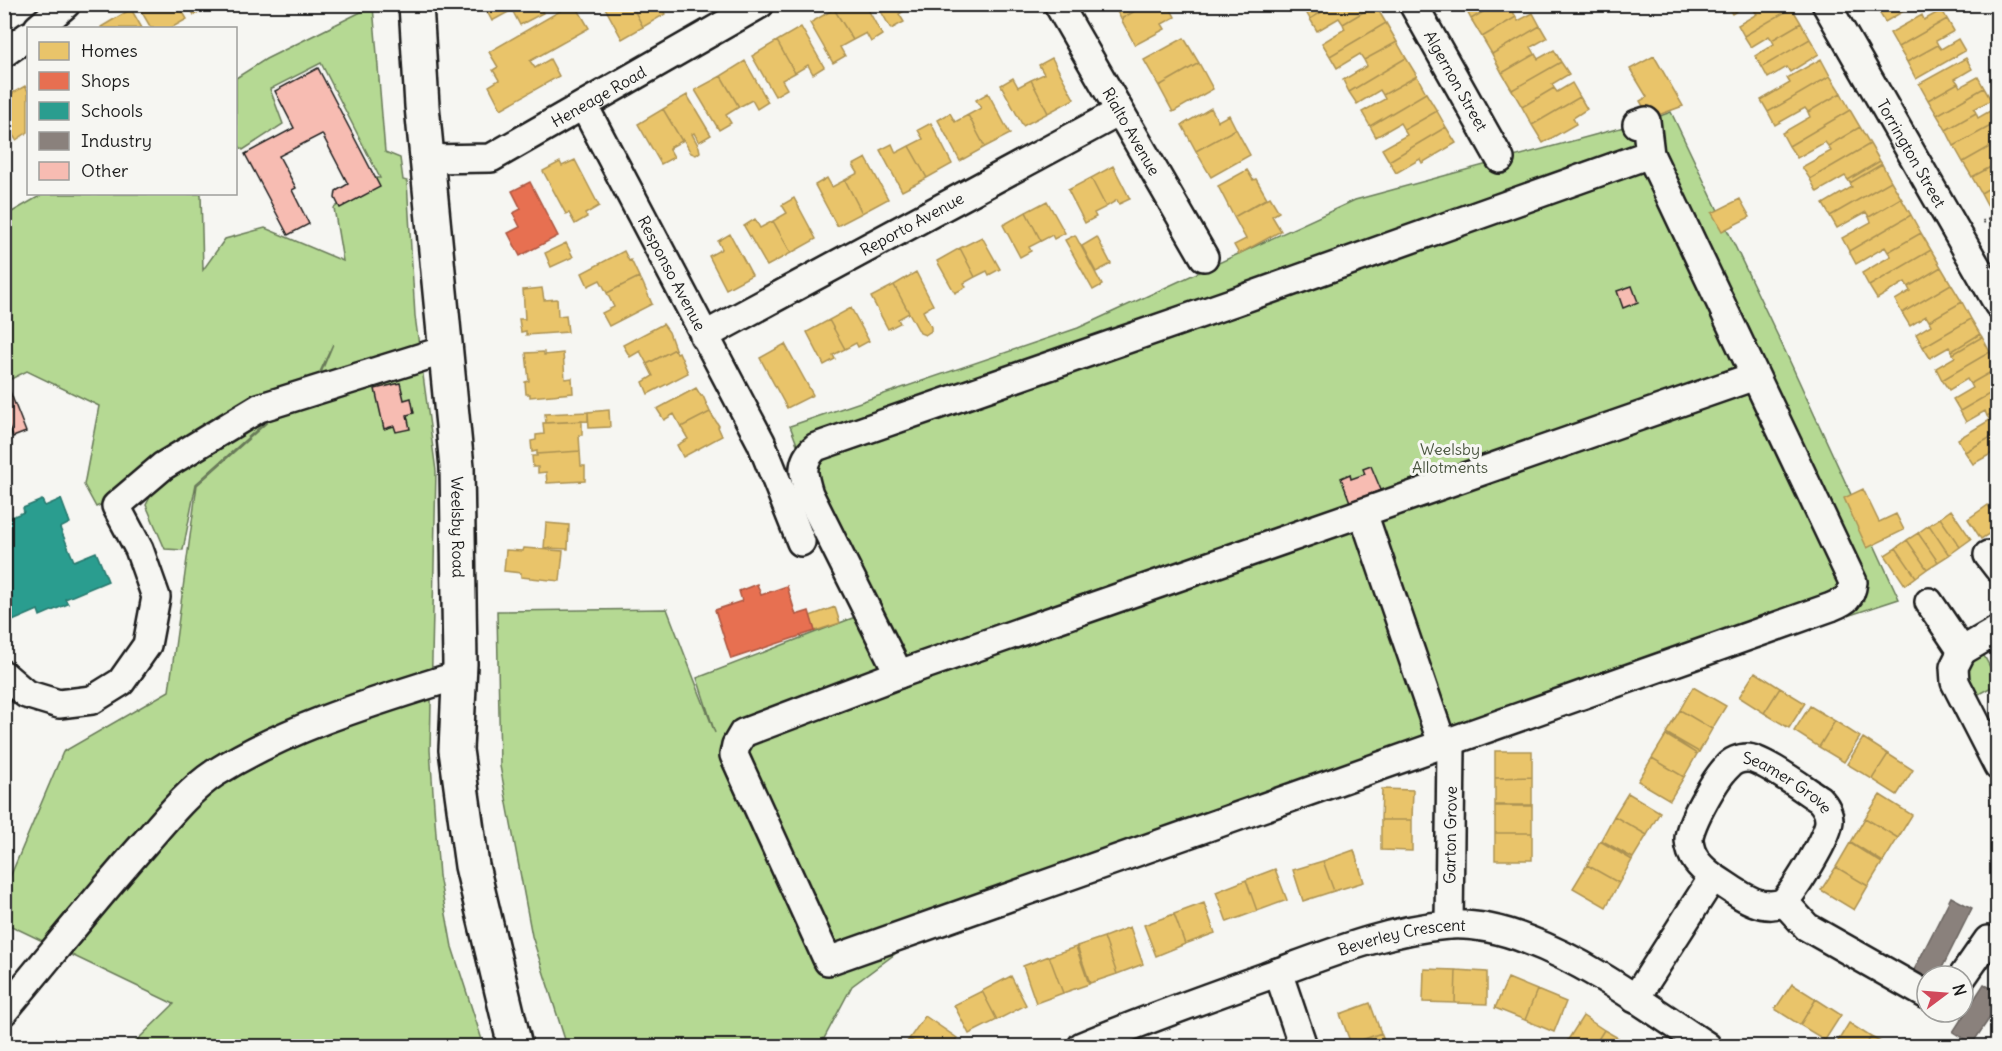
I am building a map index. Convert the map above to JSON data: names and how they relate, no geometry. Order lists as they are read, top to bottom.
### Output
{
  "streets": {
    "main road": ["Weelsby Road"],
    "street": [
      "Algernon Street",
      "Heneage Road",
      "Rialto Avenue",
      "Torrington Street",
      "Reporto Avenue",
      "Responso Avenue",
      "Seamer Grove",
      "Garton Grove",
      "Beverley Crescent"
    ]
  },
  "crossings": [
    ["Heneage Road", "Responso Avenue"],
    ["Heneage Road", "Weelsby Road"],
    ["Rialto Avenue", "Reporto Avenue"],
    ["Reporto Avenue", "Responso Avenue"],
    ["Garton Grove", "Beverley Crescent"]
  ],
  "parks": ["Weelsby Allotments"],
  "legend": [
    "Homes",
    "Shops",
    "Schools",
    "Industry",
    "Other"
  ],
  "north": "right"
}
